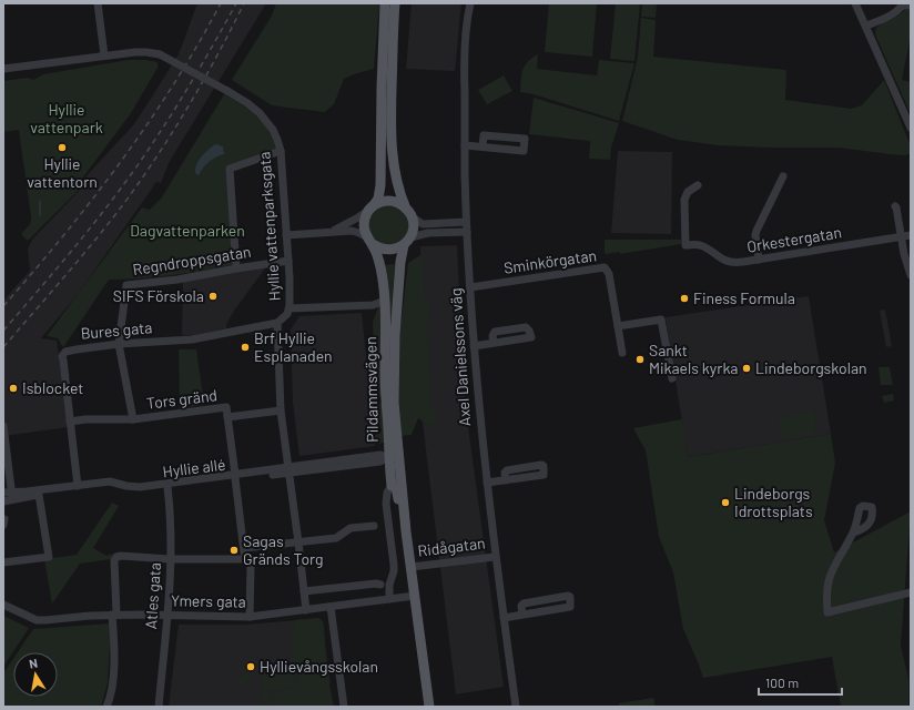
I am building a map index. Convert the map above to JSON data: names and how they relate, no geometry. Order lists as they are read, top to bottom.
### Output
{
  "streets": {
    "main road": ["Pildammsvägen"],
    "street": [
      "Hyllie vattenparksgata",
      "Orkestergatan",
      "Regndroppsgatan",
      "Sminkörgatan",
      "Bures gata",
      "Axel Danielssons väg",
      "Tors gränd",
      "Hyllie allé",
      "Ridågatan",
      "Atles gata",
      "Ymers gata"
    ]
  },
  "crossings": [
    ["Hyllie vattenparksgata", "Regndroppsgatan"],
    ["Hyllie vattenparksgata", "Bures gata"],
    ["Hyllie vattenparksgata", "Tors gränd"],
    ["Hyllie vattenparksgata", "Hyllie allé"],
    ["Hyllie vattenparksgata", "Ymers gata"],
    ["Regndroppsgatan", "Bures gata"],
    ["Regndroppsgatan", "Tors gränd"],
    ["Sminkörgatan", "Axel Danielssons väg"],
    ["Bures gata", "Hyllie allé"],
    ["Axel Danielssons väg", "Ridågatan"],
    ["Pildammsvägen", "Hyllie allé"],
    ["Pildammsvägen", "Ridågatan"],
    ["Pildammsvägen", "Ymers gata"],
    ["Tors gränd", "Hyllie allé"],
    ["Tors gränd", "Ymers gata"],
    ["Hyllie allé", "Atles gata"],
    ["Atles gata", "Ymers gata"]
  ],
  "parks": ["Hyllie vattenpark", "Dagvattenparken"],
  "places": [
    "Hyllie vattentorn",
    "SIFS Förskola",
    "Finess Formula",
    "Brf Hyllie Esplanaden",
    "Sankt Mikaels kyrka",
    "Lindeborgskolan",
    "Isblocket",
    "Lindeborgs Idrottsplats",
    "Sagas Gränds Torg",
    "Hyllievångsskolan"
  ],
  "scale_bar": "100 m",
  "north": "top"
}
